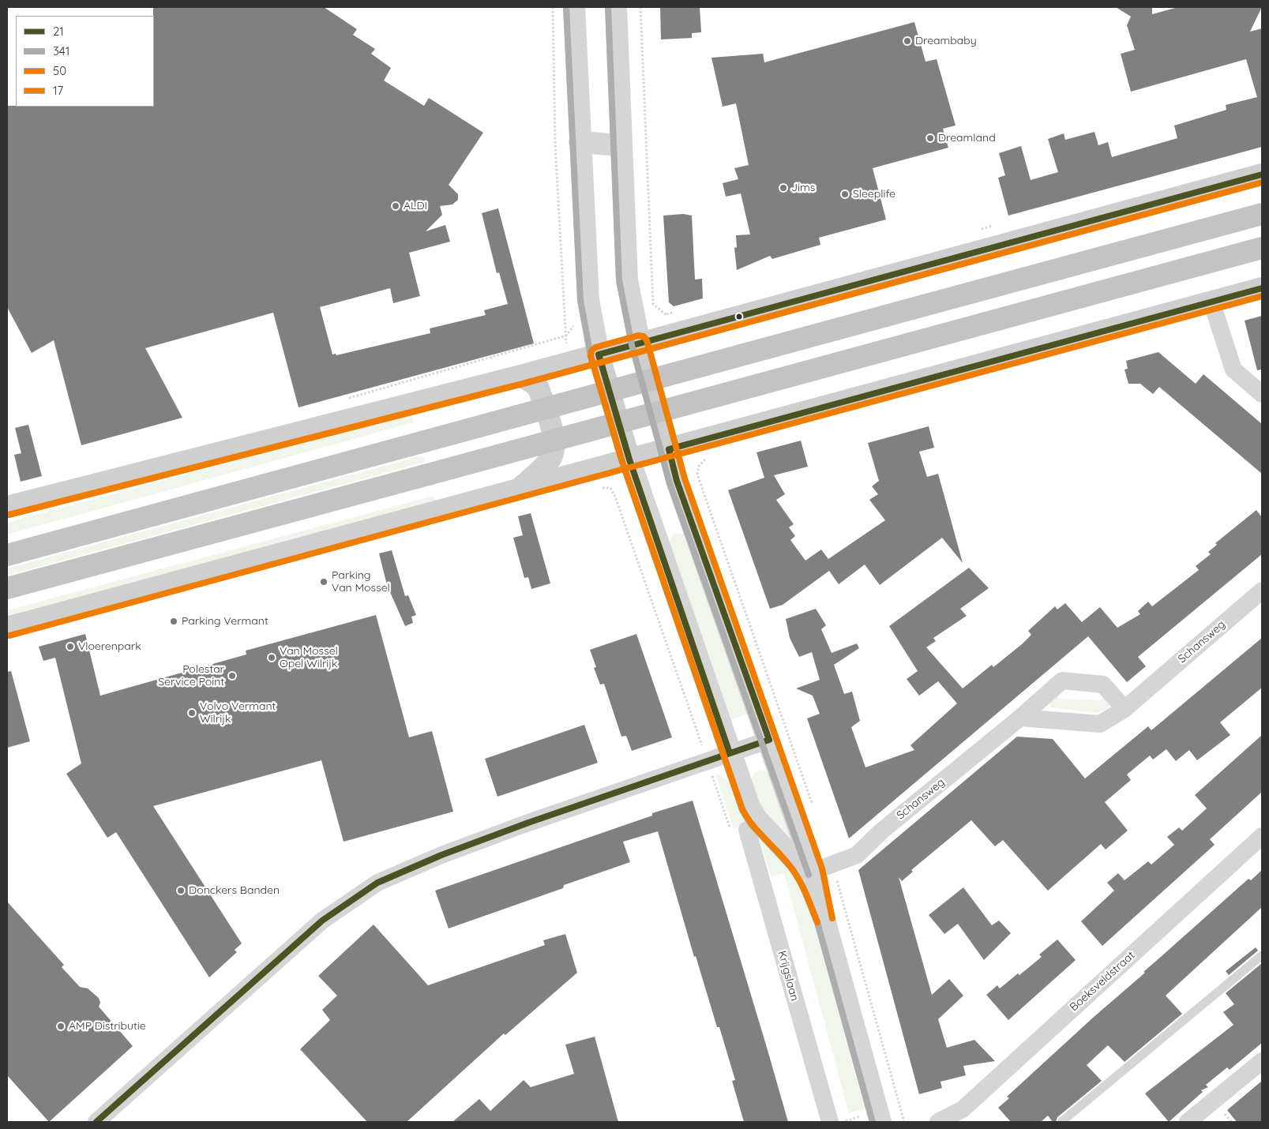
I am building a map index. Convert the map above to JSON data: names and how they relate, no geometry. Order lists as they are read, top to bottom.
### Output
{
  "streets": {
    "street": ["Schansweg", "Krijgslaan", "Boeksveldstraat"]
  },
  "places": [
    "Dreambaby",
    "Dreamland",
    "Jims",
    "Sleeplife",
    "ALDI",
    "Parking Van Mossel",
    "Parking Vermant",
    "Vloerenpark",
    "Van Mossel Opel Wilrijk",
    "Polestar Service Point",
    "Volvo Vermant Wilrijk",
    "Donckers Banden",
    "AMP Distributie"
  ],
  "lines": [
    "transit line 341",
    "transit line 21",
    "transit line 50",
    "transit line 17"
  ],
  "legend": [
    "21",
    "341",
    "50",
    "17"
  ]
}
